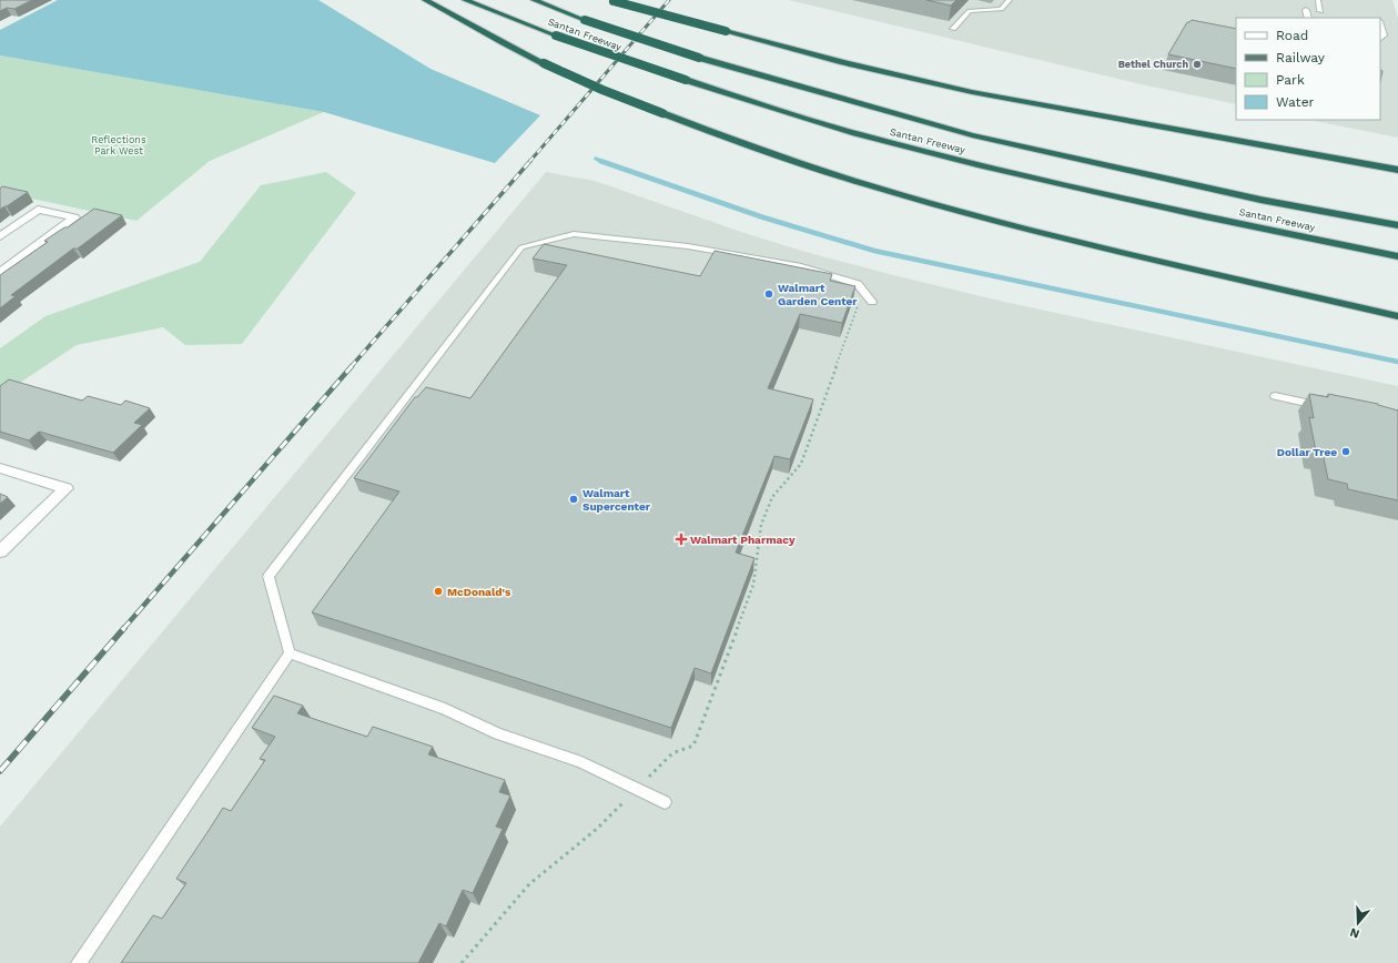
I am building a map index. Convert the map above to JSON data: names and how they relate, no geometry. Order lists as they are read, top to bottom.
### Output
{
  "streets": {
    "highway": ["Santan Freeway"]
  },
  "parks": ["Reflections Park West"],
  "places": {
    "other": [
      "Bethel Church",
      "Walmart Garden Center",
      "Dollar Tree",
      "Walmart Supercenter",
      "McDonald's"
    ],
    "health": ["Walmart Pharmacy"]
  },
  "legend": [
    "Road",
    "Railway",
    "Park",
    "Water"
  ],
  "north": "bottom"
}
